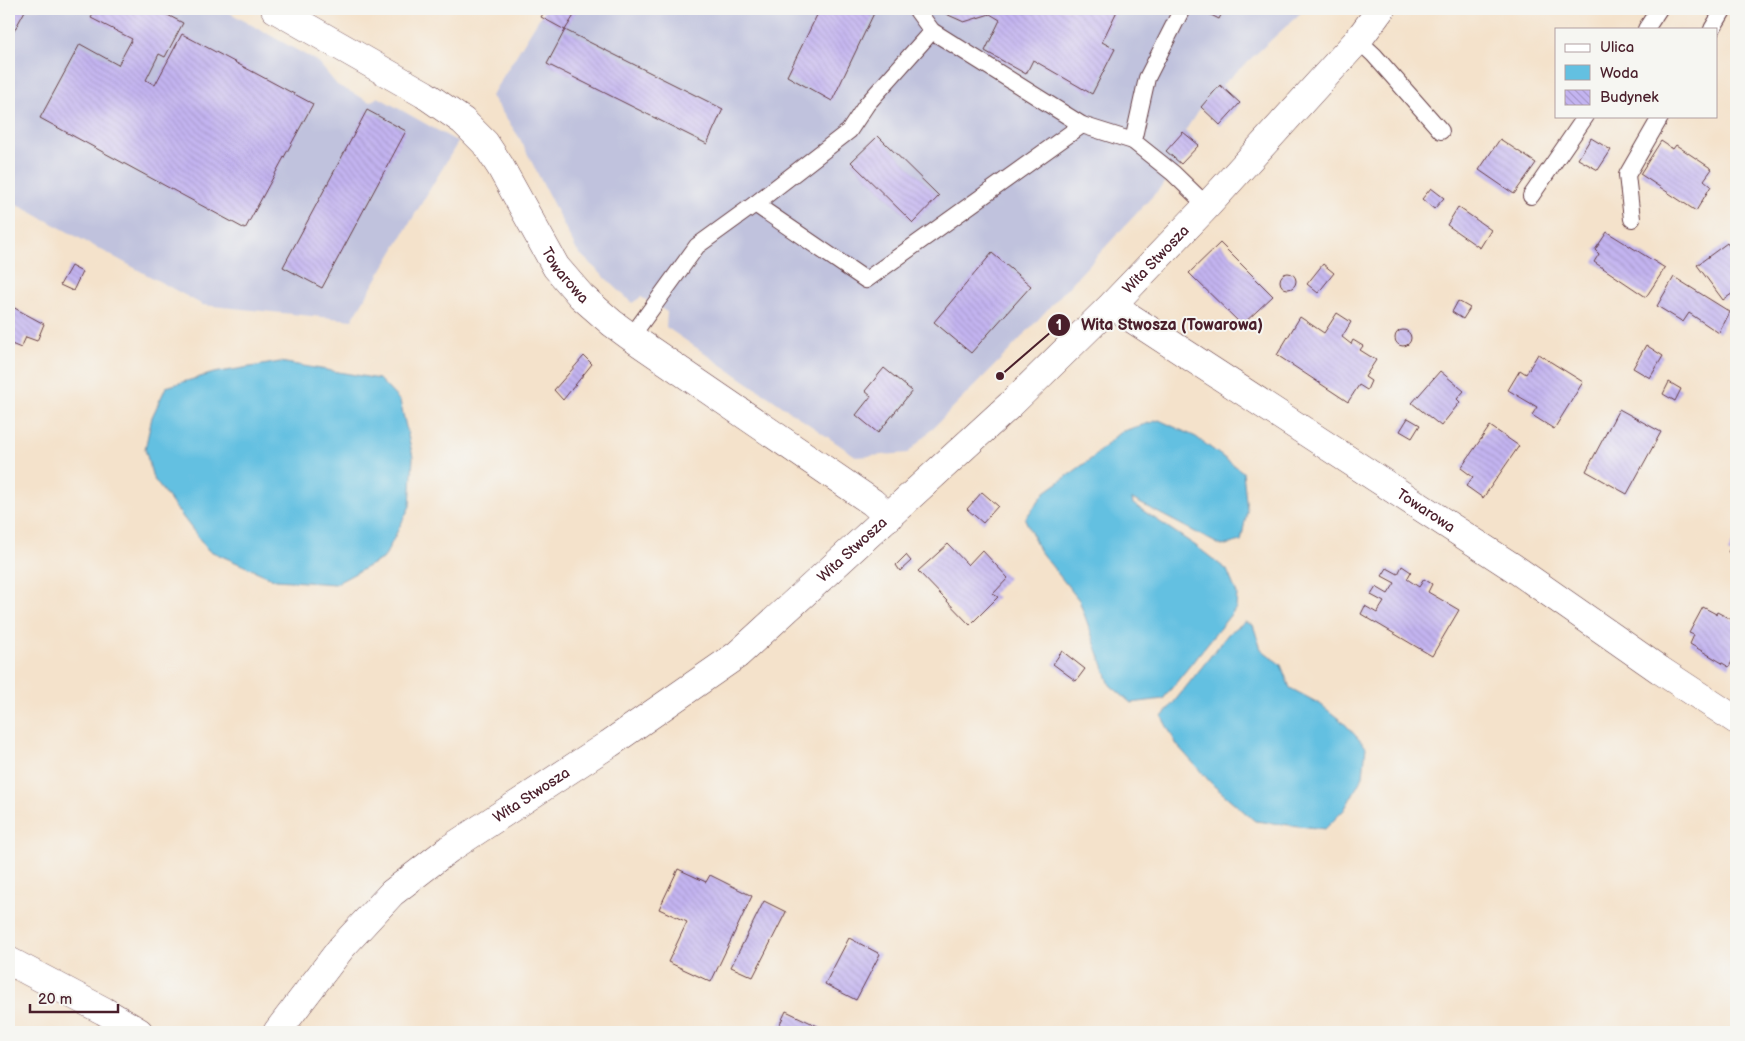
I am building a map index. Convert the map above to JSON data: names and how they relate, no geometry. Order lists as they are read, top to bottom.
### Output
{
  "streets": {
    "street": ["Wita Stwosza", "Towarowa"]
  },
  "crossings": [
    ["Wita Stwosza", "Towarowa"]
  ],
  "places": ["Wita Stwosza (Towarowa)"],
  "legend": ["Ulica", "Woda", "Budynek"],
  "scale_bar": "20 m"
}
